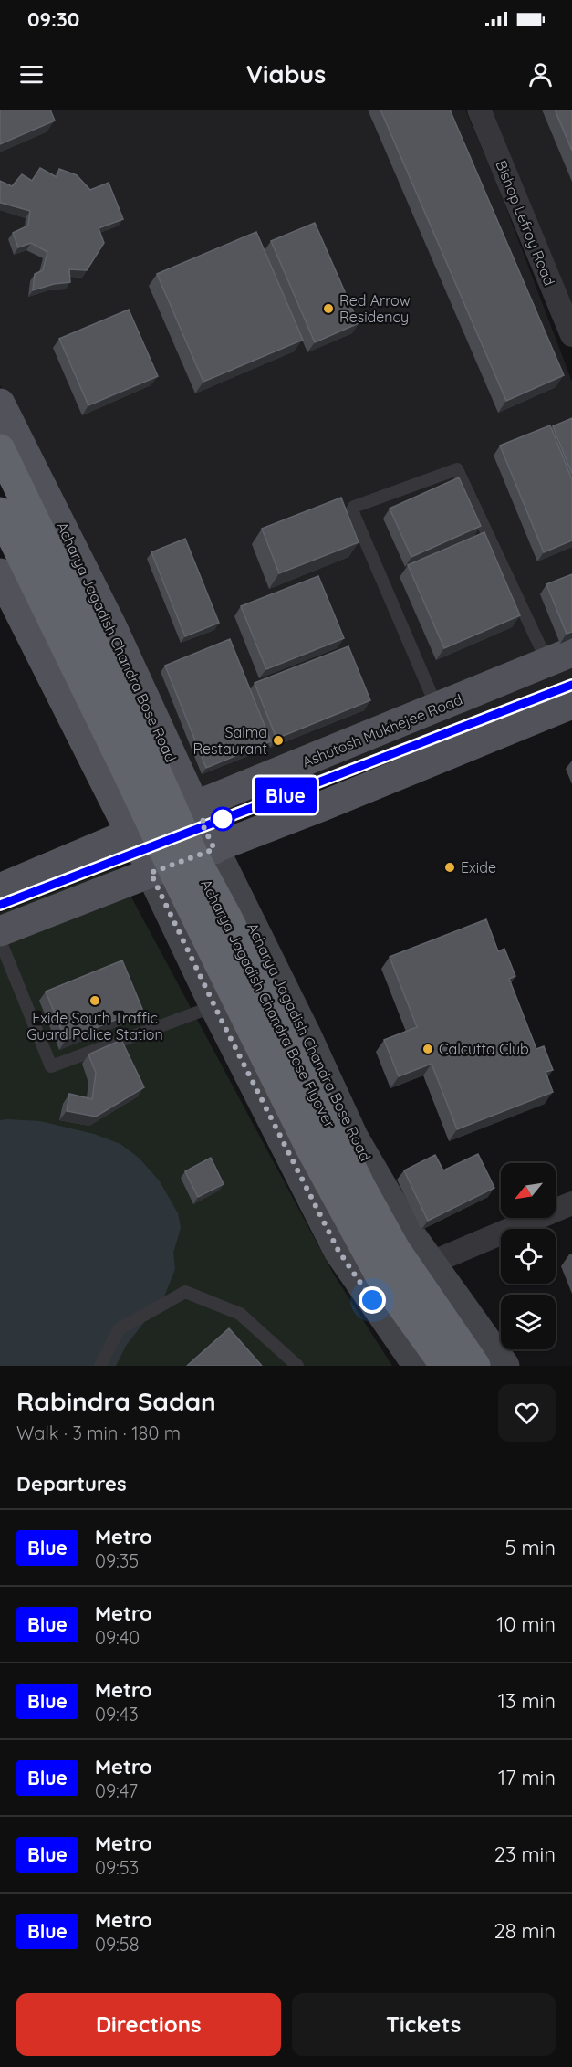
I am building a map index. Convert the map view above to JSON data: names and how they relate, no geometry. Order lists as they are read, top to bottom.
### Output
{
  "streets": {
    "highway": ["Acharya Jagadish Chandra Bose Flyover"],
    "main road": ["Acharya Jagadish Chandra Bose Road", "Ashutosh Mukhejee Road"],
    "street": ["Bishop Lefroy Road"]
  },
  "crossings": [
    ["Acharya Jagadish Chandra Bose Road", "Ashutosh Mukhejee Road"]
  ],
  "places": [
    "Red Arrow Residency",
    "Saima Restaurant",
    "Exide",
    "Exide South Traffic Guard Police Station",
    "Calcutta Club"
  ],
  "lines": ["metro line Blue"],
  "north": "bottom left",
  "page": {
    "status": "09:30",
    "header": "Viabus",
    "on_map": "Blue",
    "heading": [
      ["Rabindra Sadan", "Walk · 3 min · 180 m"],
      "Departures"
    ],
    "list": [
      {
        "mark": "Blue",
        "name": "Metro",
        "note": "09:35",
        "value": "5 min"
      },
      {
        "mark": "Blue",
        "name": "Metro",
        "note": "09:40",
        "value": "10 min"
      },
      {
        "mark": "Blue",
        "name": "Metro",
        "note": "09:43",
        "value": "13 min"
      },
      {
        "mark": "Blue",
        "name": "Metro",
        "note": "09:47",
        "value": "17 min"
      },
      {
        "mark": "Blue",
        "name": "Metro",
        "note": "09:53",
        "value": "23 min"
      },
      {
        "mark": "Blue",
        "name": "Metro",
        "note": "09:58",
        "value": "28 min"
      }
    ],
    "buttons": ["Directions", "Tickets"]
  }
}
